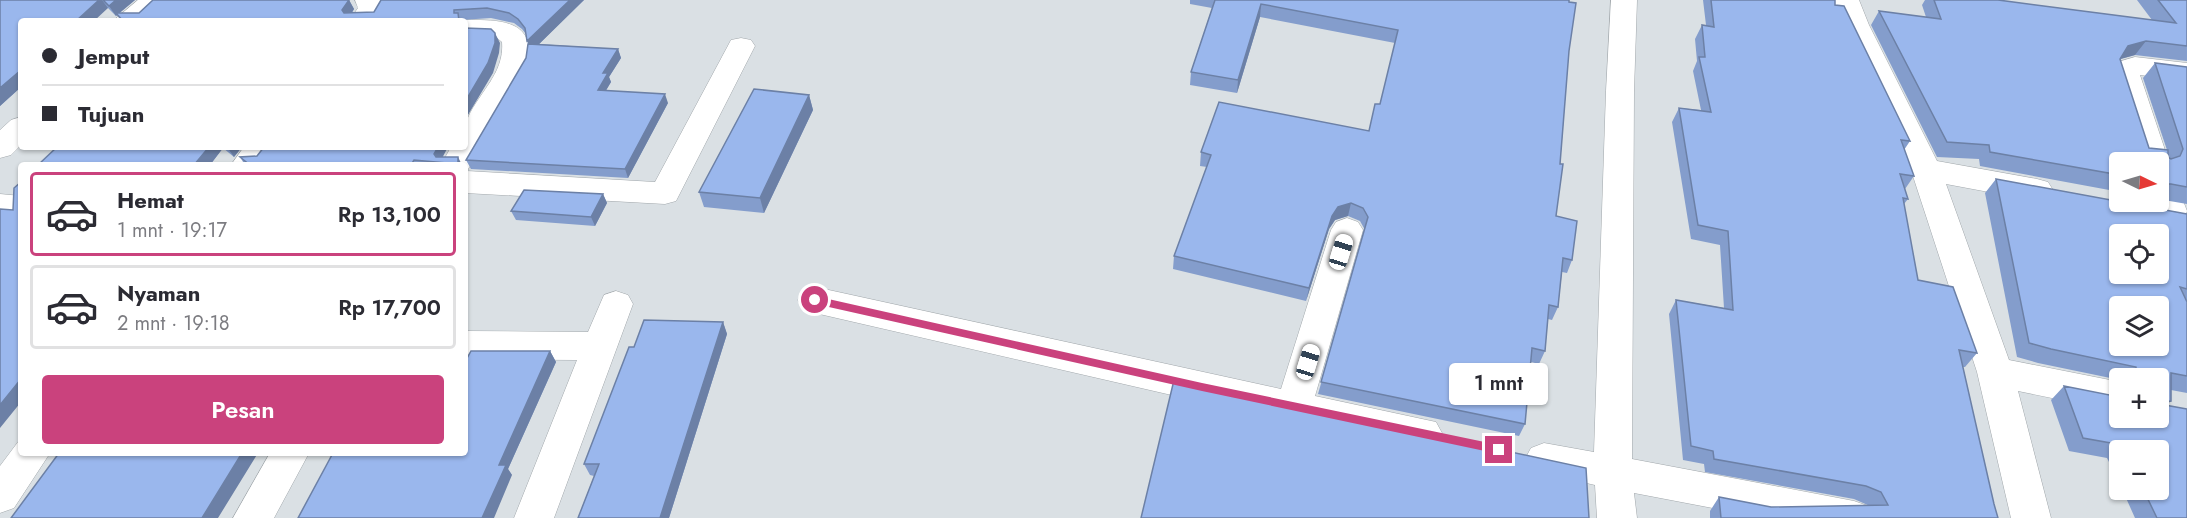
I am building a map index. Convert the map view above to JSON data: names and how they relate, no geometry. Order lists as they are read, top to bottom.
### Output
{
  "north": "right",
  "page": {
    "banner": ["Jemput", "Tujuan"],
    "map_buttons": ["+", "−"],
    "list": [
      {
        "name": "Hemat",
        "note": "1 mnt · 19:17",
        "value": "Rp 13,100"
      },
      {
        "name": "Nyaman",
        "note": "2 mnt · 19:18",
        "value": "Rp 17,700"
      }
    ],
    "bubble": "1 mnt",
    "buttons": "Pesan"
  }
}
